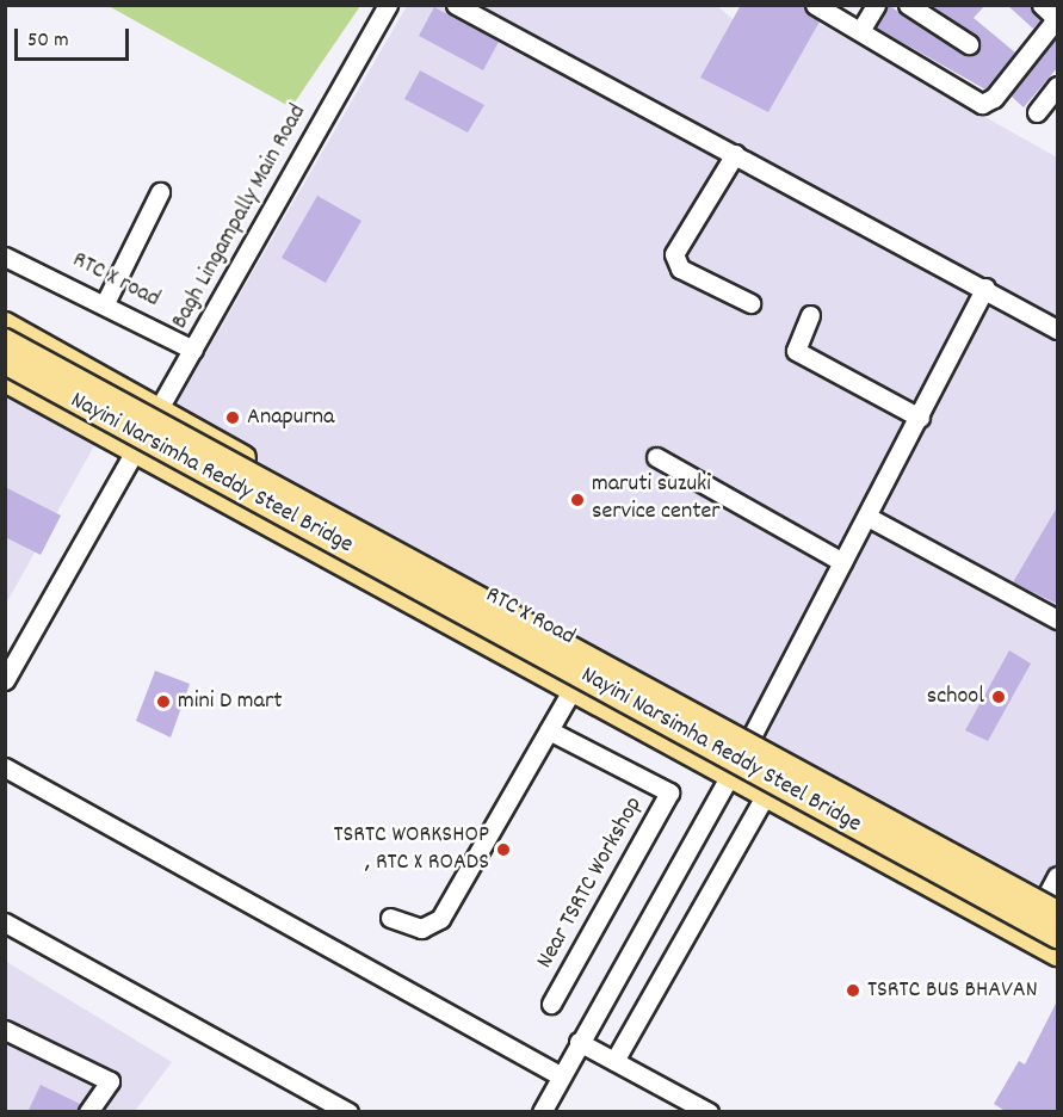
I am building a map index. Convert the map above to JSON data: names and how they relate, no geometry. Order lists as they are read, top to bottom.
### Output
{
  "streets": {
    "main road": ["Nayini Narsimha Reddy Steel Bridge", "RTC X Road"],
    "street": ["Bagh Lingampally Main Road", "RTC X road", "Near TSRTC Workshop"]
  },
  "crossings": [
    ["Bagh Lingampally Main Road", "RTC X road"],
    ["Bagh Lingampally Main Road", "RTC X Road"],
    ["Nayini Narsimha Reddy Steel Bridge", "RTC X Road"]
  ],
  "places": [
    "Anapurna",
    "maruti suzuki service center",
    "school",
    "mini D mart",
    "TSRTC WORKSHOP , RTC X ROADS",
    "TSRTC BUS BHAVAN"
  ],
  "scale_bar": "50 m"
}
